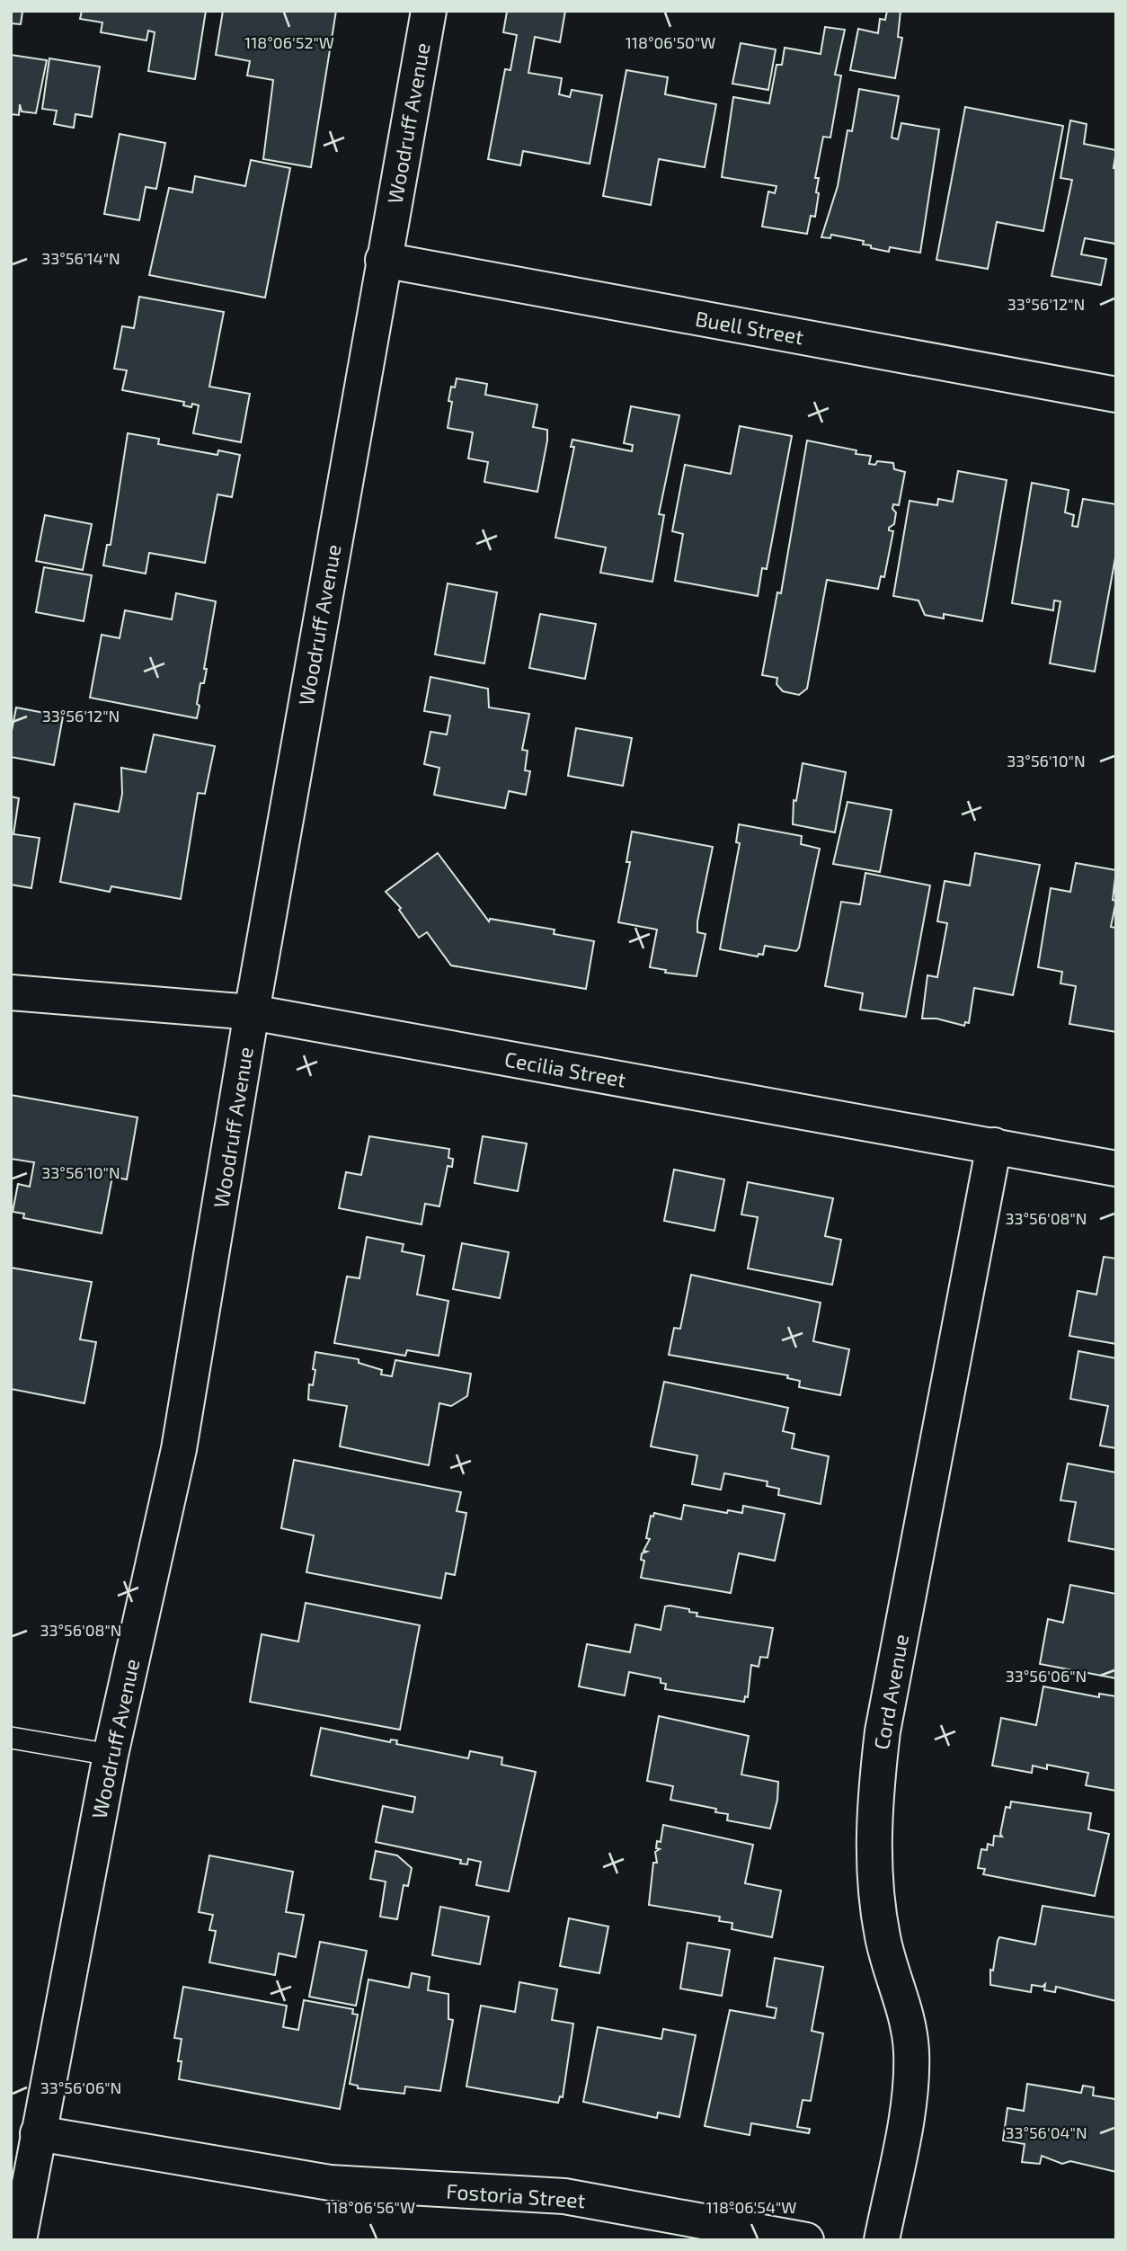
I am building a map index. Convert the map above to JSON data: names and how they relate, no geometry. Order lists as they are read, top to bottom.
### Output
{
  "streets": {
    "street": [
      "Woodruff Avenue",
      "Buell Street",
      "Cecilia Street",
      "Cord Avenue",
      "Fostoria Street"
    ]
  },
  "crossings": [
    ["Woodruff Avenue", "Buell Street"],
    ["Woodruff Avenue", "Cecilia Street"],
    ["Woodruff Avenue", "Fostoria Street"],
    ["Cecilia Street", "Cord Avenue"]
  ],
  "coordinates": [
    "118°06'52\"W",
    "118°06'50\"W",
    "33°56'14\"N",
    "33°56'12\"N",
    "33°56'10\"N",
    "33°56'08\"N",
    "33°56'06\"N",
    "33°56'04\"N",
    "118°06'56\"W",
    "118°06'54\"W"
  ]
}
